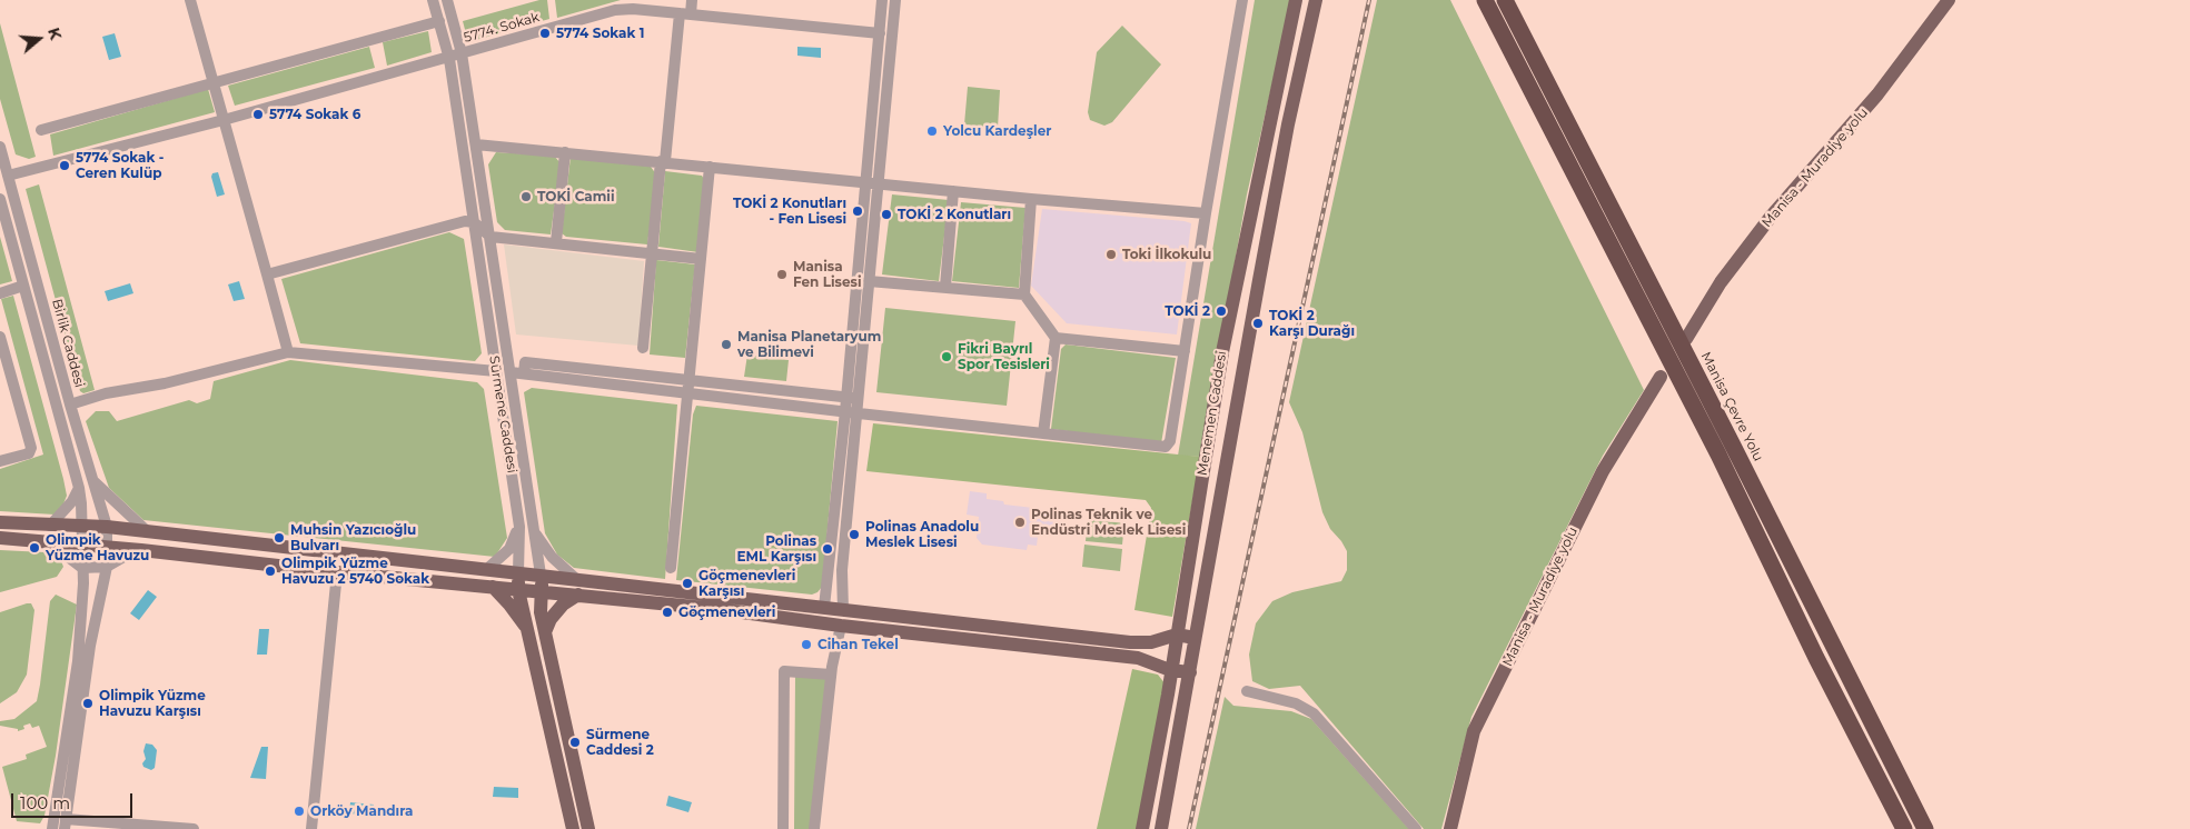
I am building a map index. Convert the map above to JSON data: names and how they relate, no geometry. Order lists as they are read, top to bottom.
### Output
{
  "streets": {
    "highway": ["Manisa Çevre Yolu"],
    "main road": ["Manisa - Muradiye yolu", "Menemen Caddesi", "Sürmene Caddesi"],
    "street": ["5774. Sokak", "Birlik Caddesi"]
  },
  "crossings": [
    ["5774. Sokak", "Birlik Caddesi"],
    ["5774. Sokak", "Sürmene Caddesi"]
  ],
  "places": [
    "5774 Sokak 1",
    "5774 Sokak 6",
    "Yolcu Kardeşler",
    "5774 Sokak - Ceren Kulüp",
    "TOKİ Camii",
    "TOKİ 2 Konutları - Fen Lisesi",
    "TOKİ 2 Konutları",
    "Toki İlkokulu",
    "Manisa Fen Lisesi",
    "TOKİ 2",
    "TOKİ 2 Karşı Durağı",
    "Manisa Planetaryum ve Bilimevi",
    "Fikri Bayrıl Spor Tesisleri",
    "Polinas Teknik ve Endüstri Meslek Lisesi",
    "Polinas Anadolu Meslek Lisesi",
    "Muhsin Yazıcıoğlu Bulvarı",
    "Olimpik Yüzme Havuzu",
    "Polinas EML Karşısı",
    "Olimpik Yüzme Havuzu 2 5740 Sokak",
    "Göçmenevleri Karşısı",
    "Göçmenevleri",
    "Cihan Tekel",
    "Olimpik Yüzme Havuzu Karşısı",
    "Sürmene Caddesi 2",
    "Orköy Mandıra"
  ],
  "scale_bar": "100 m",
  "north": "right"
}
